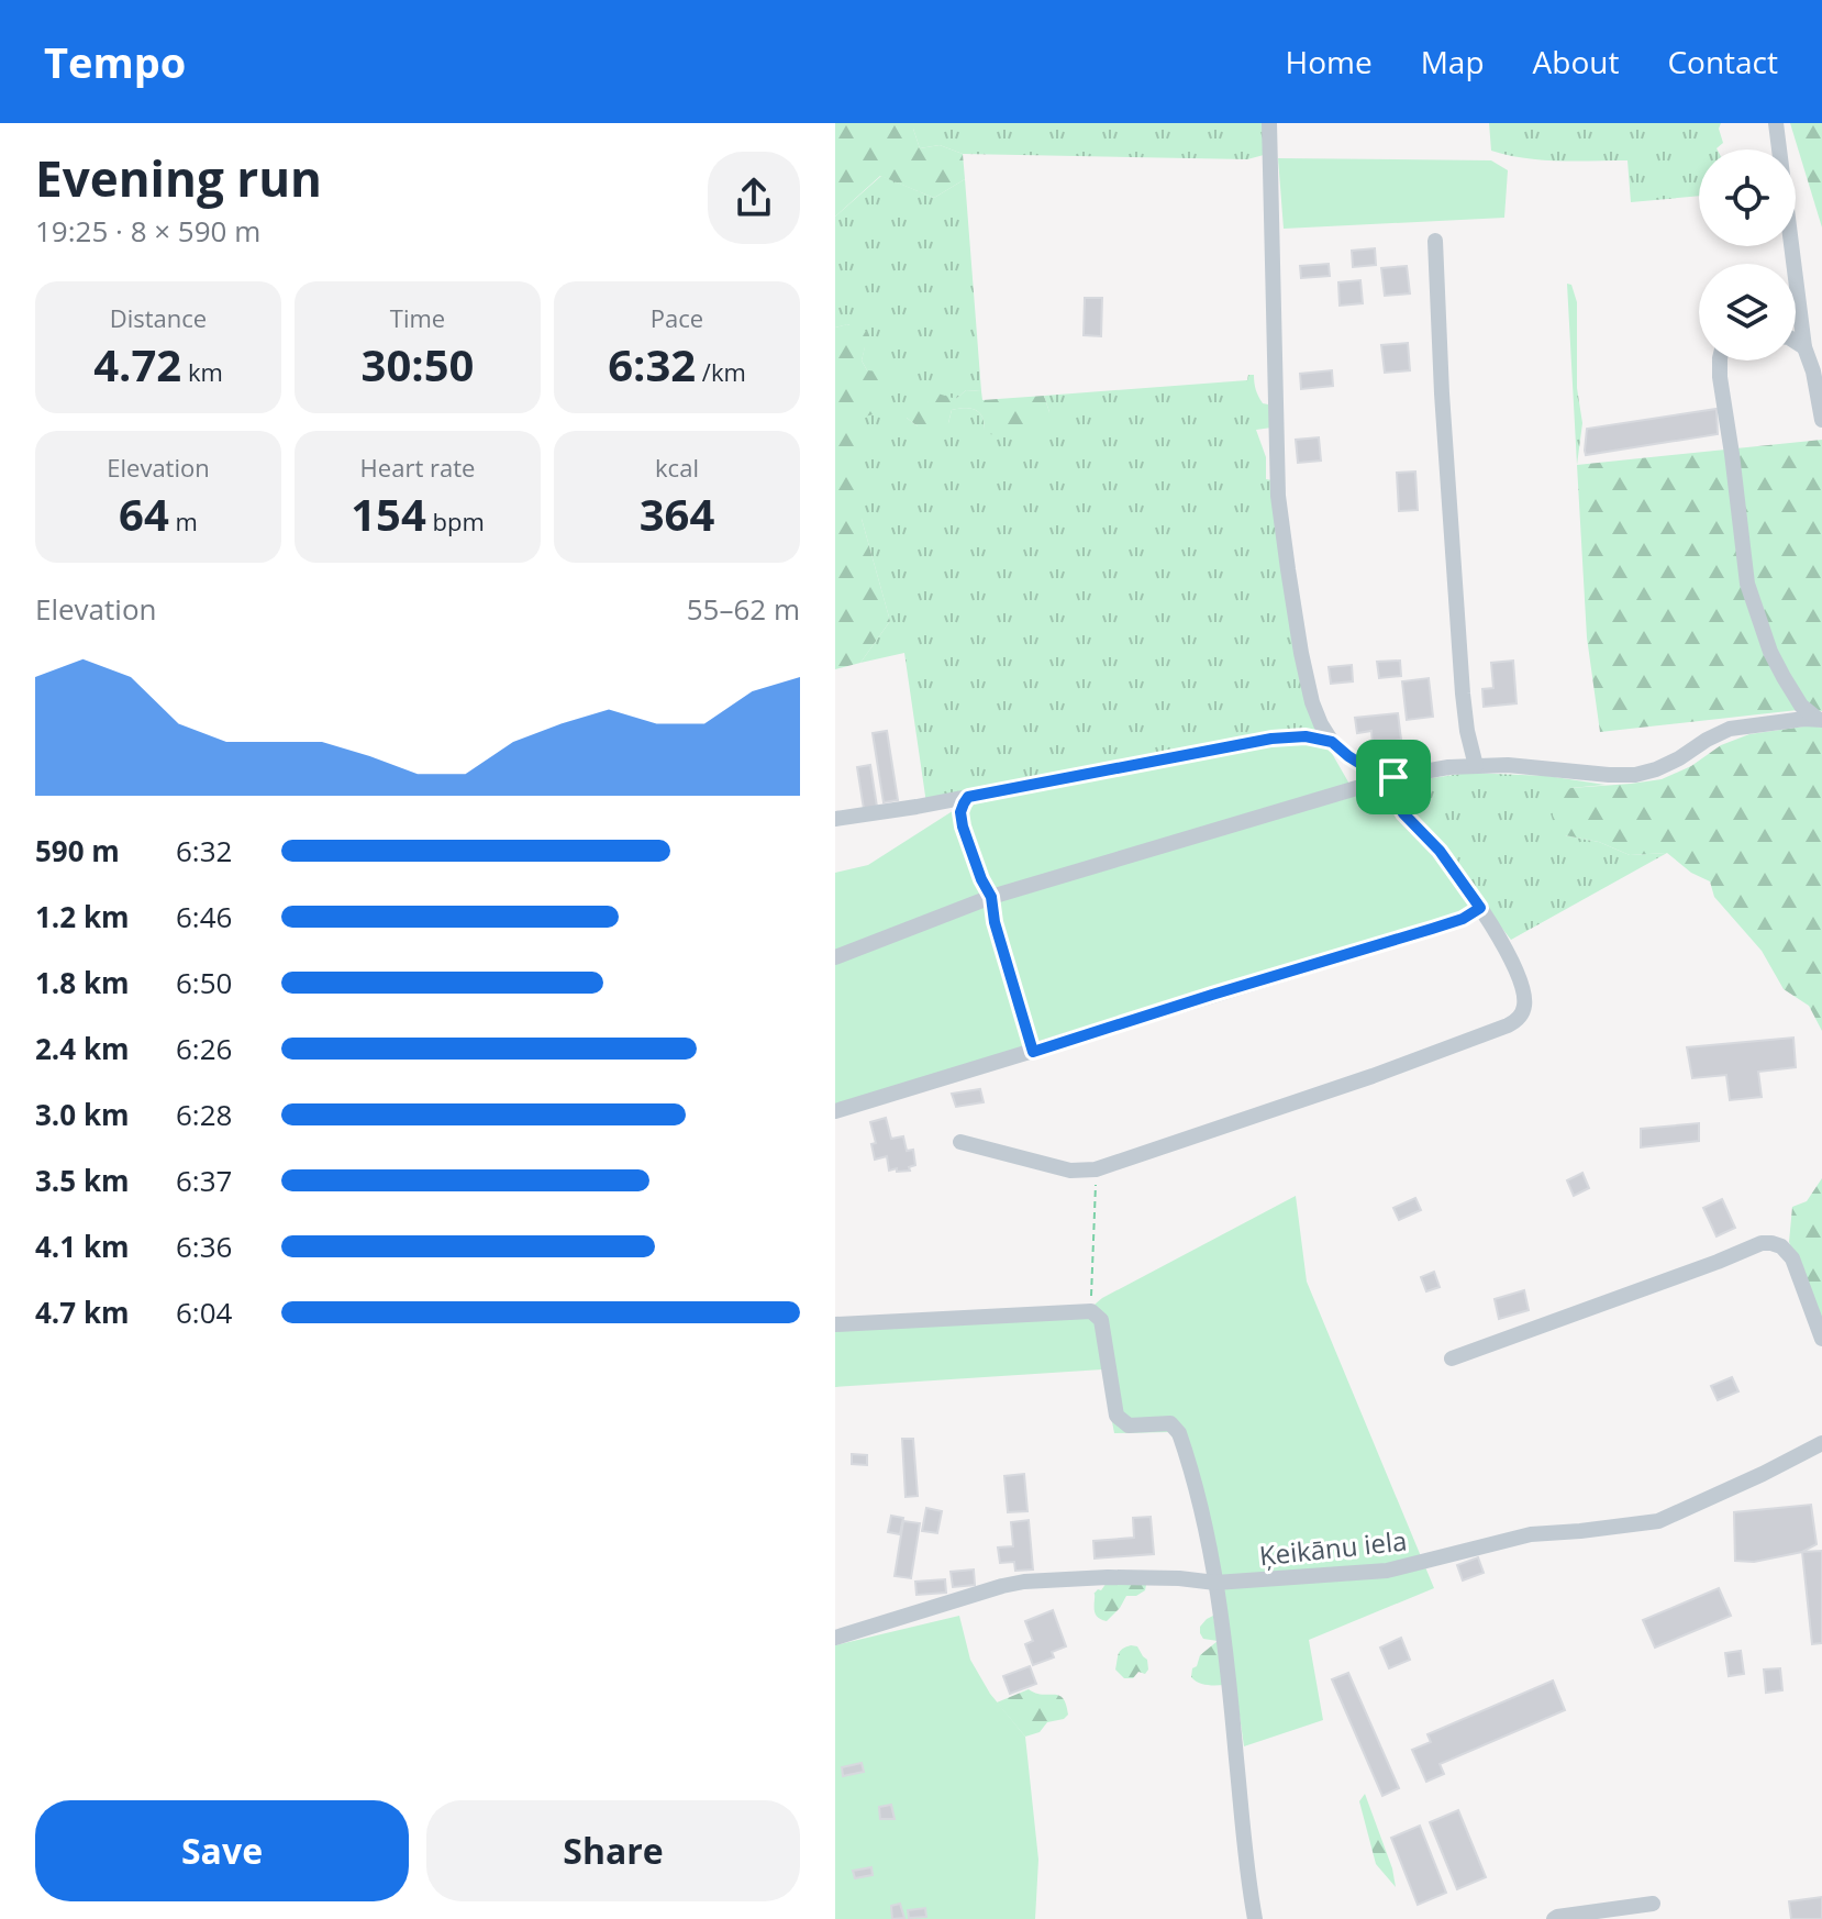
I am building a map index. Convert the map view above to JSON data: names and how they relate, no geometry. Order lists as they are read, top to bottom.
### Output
{
  "streets": {
    "street": ["Ķeikānu iela"]
  },
  "page": {
    "header": "Tempo",
    "nav": [
      "Home",
      "Map",
      "About",
      "Contact"
    ],
    "heading": ["Evening run", "19:25 · 8 × 590 m"],
    "stats": [
      ["Distance", "4.72 km"],
      ["Time", "30:50"],
      ["Pace", "6:32 /km"],
      ["Elevation", "64 m"],
      ["Heart rate", "154 bpm"],
      ["kcal", "364"]
    ],
    "chart": ["Elevation", "55–62 m"],
    "list": [
      {
        "name": "590 m",
        "note": "6:32"
      },
      {
        "name": "1.2 km",
        "note": "6:46"
      },
      {
        "name": "1.8 km",
        "note": "6:50"
      },
      {
        "name": "2.4 km",
        "note": "6:26"
      },
      {
        "name": "3.0 km",
        "note": "6:28"
      },
      {
        "name": "3.5 km",
        "note": "6:37"
      },
      {
        "name": "4.1 km",
        "note": "6:36"
      },
      {
        "name": "4.7 km",
        "note": "6:04"
      }
    ],
    "buttons": ["Save", "Share"]
  }
}
